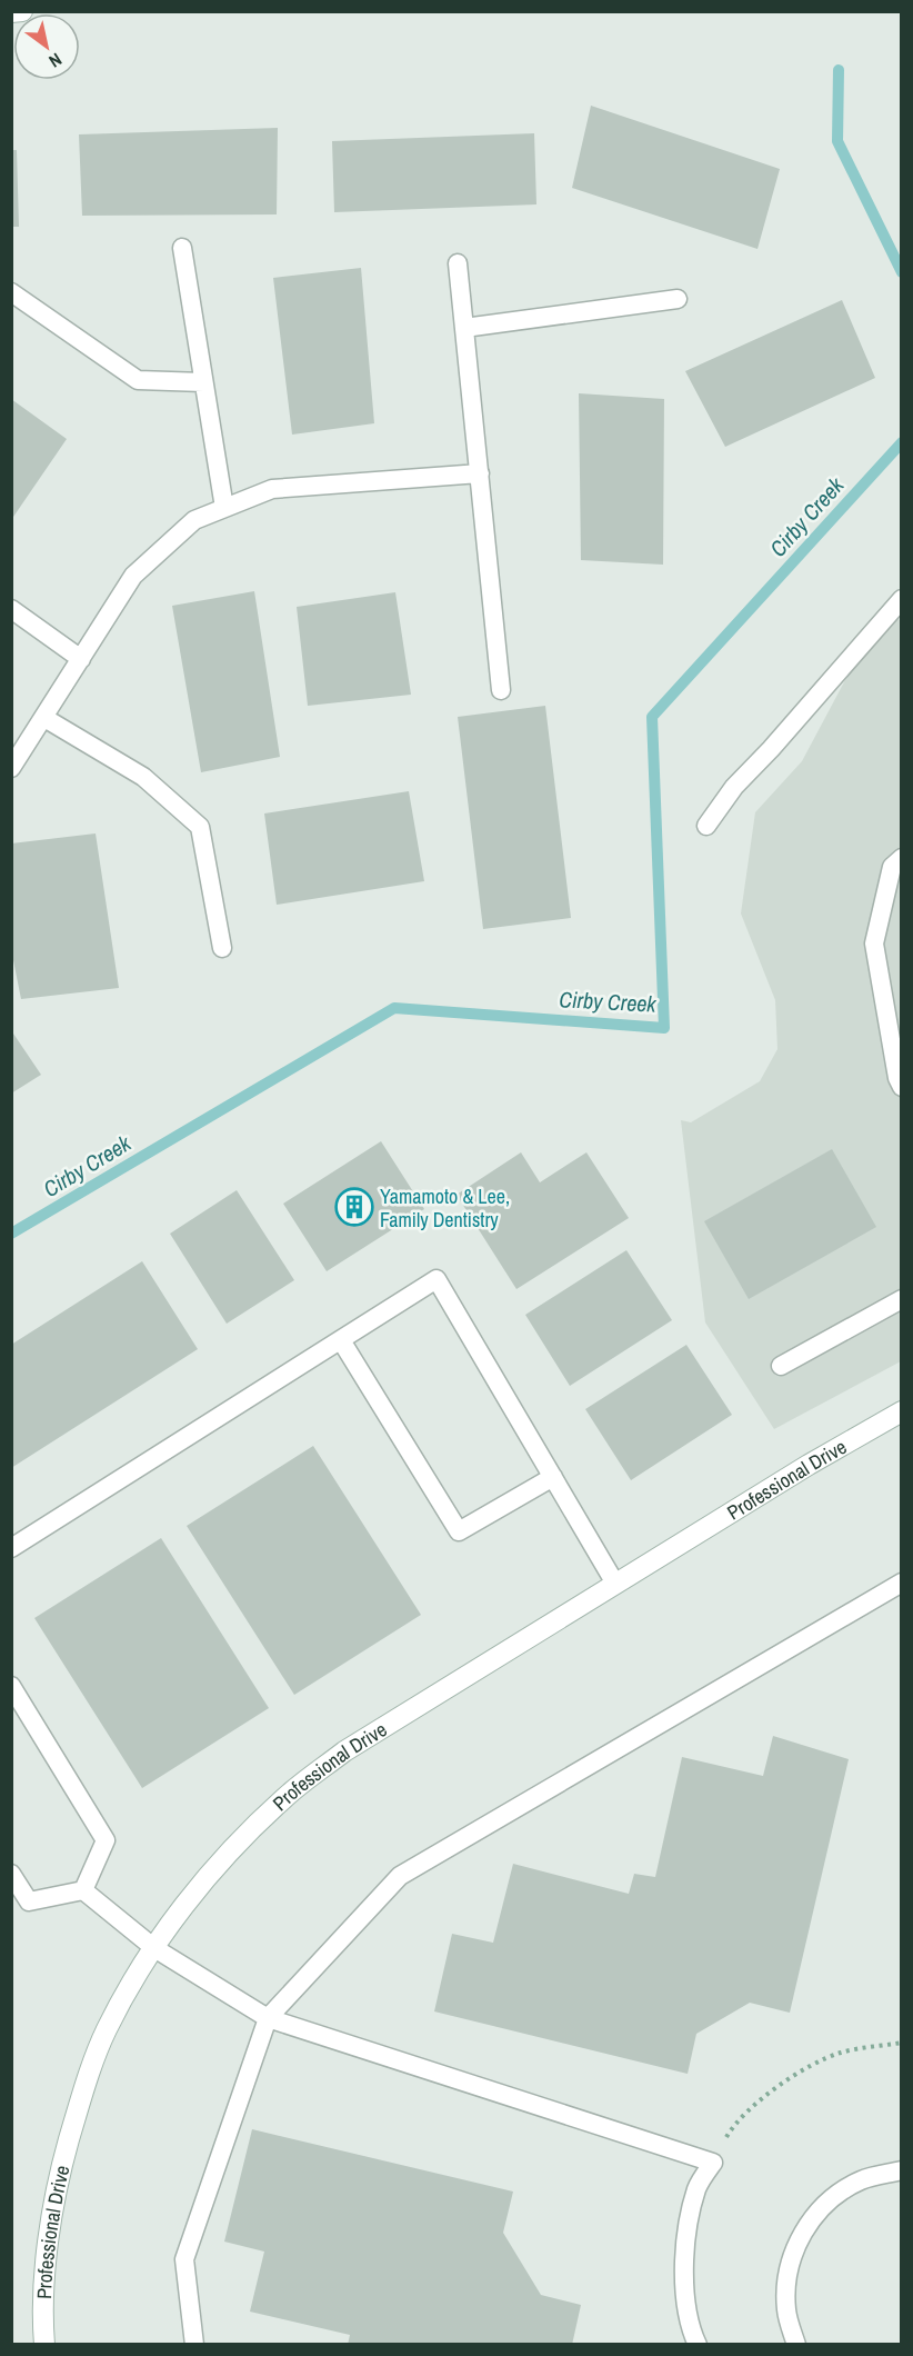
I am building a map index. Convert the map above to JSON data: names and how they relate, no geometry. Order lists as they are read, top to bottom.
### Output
{
  "streets": {
    "street": ["Professional Drive"]
  },
  "water": ["Cirby Creek"],
  "places": {
    "building": ["Yamamoto & Lee, Family Dentistry"]
  },
  "north": "bottom right"
}
